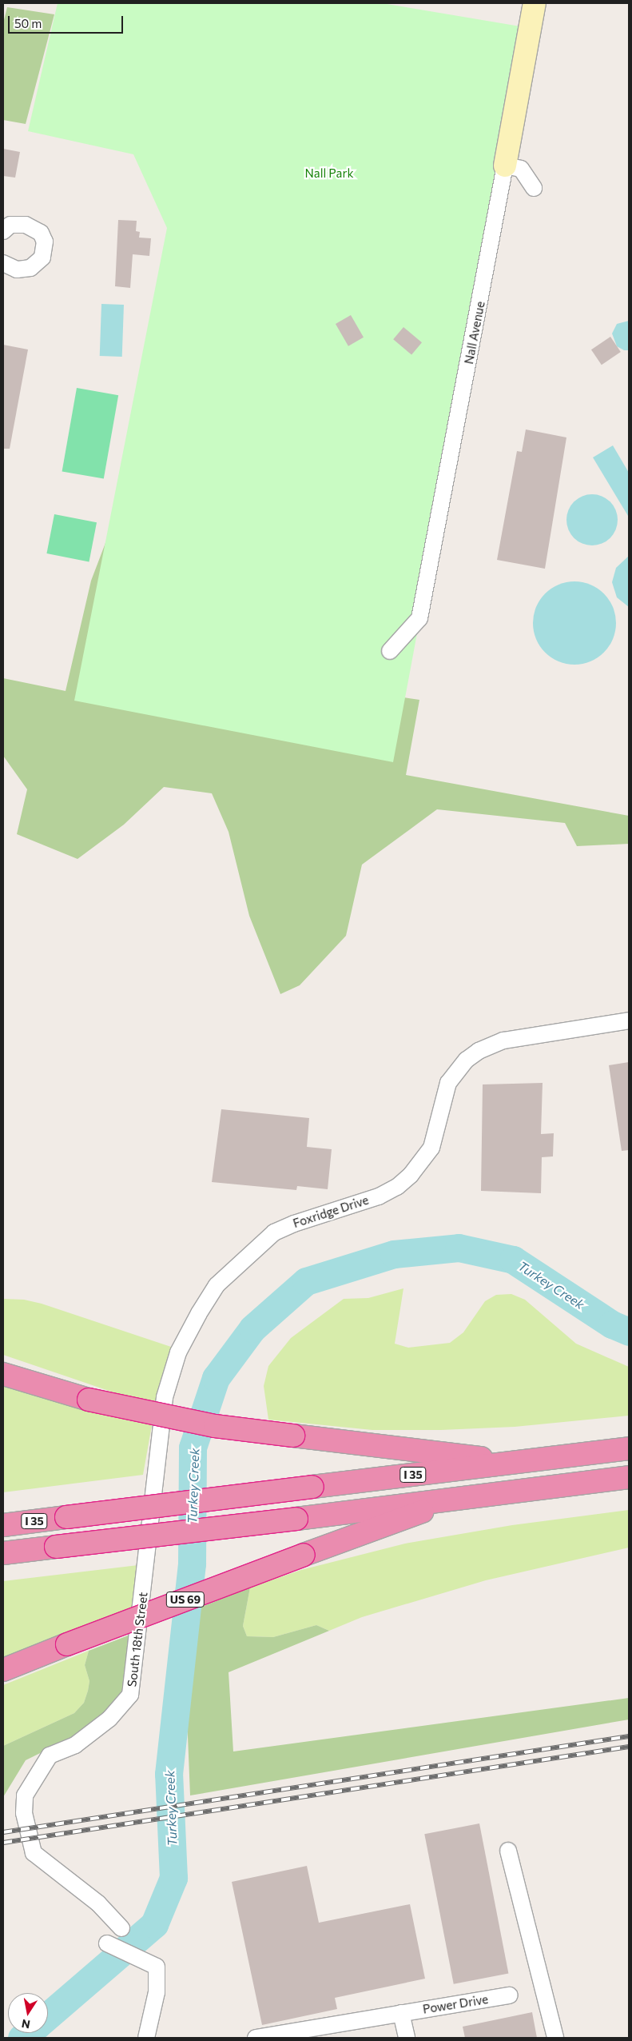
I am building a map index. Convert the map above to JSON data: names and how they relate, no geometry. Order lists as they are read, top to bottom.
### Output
{
  "streets": {
    "highway": ["I 35", "US 69"],
    "street": [
      "Nall Avenue",
      "Foxridge Drive",
      "South 18th Street",
      "Power Drive"
    ]
  },
  "crossings": [
    ["Foxridge Drive", "South 18th Street"],
    ["I 35", "US 69"]
  ],
  "water": ["Turkey Creek"],
  "parks": ["Nall Park"],
  "scale_bar": "50 m",
  "north": "bottom"
}
